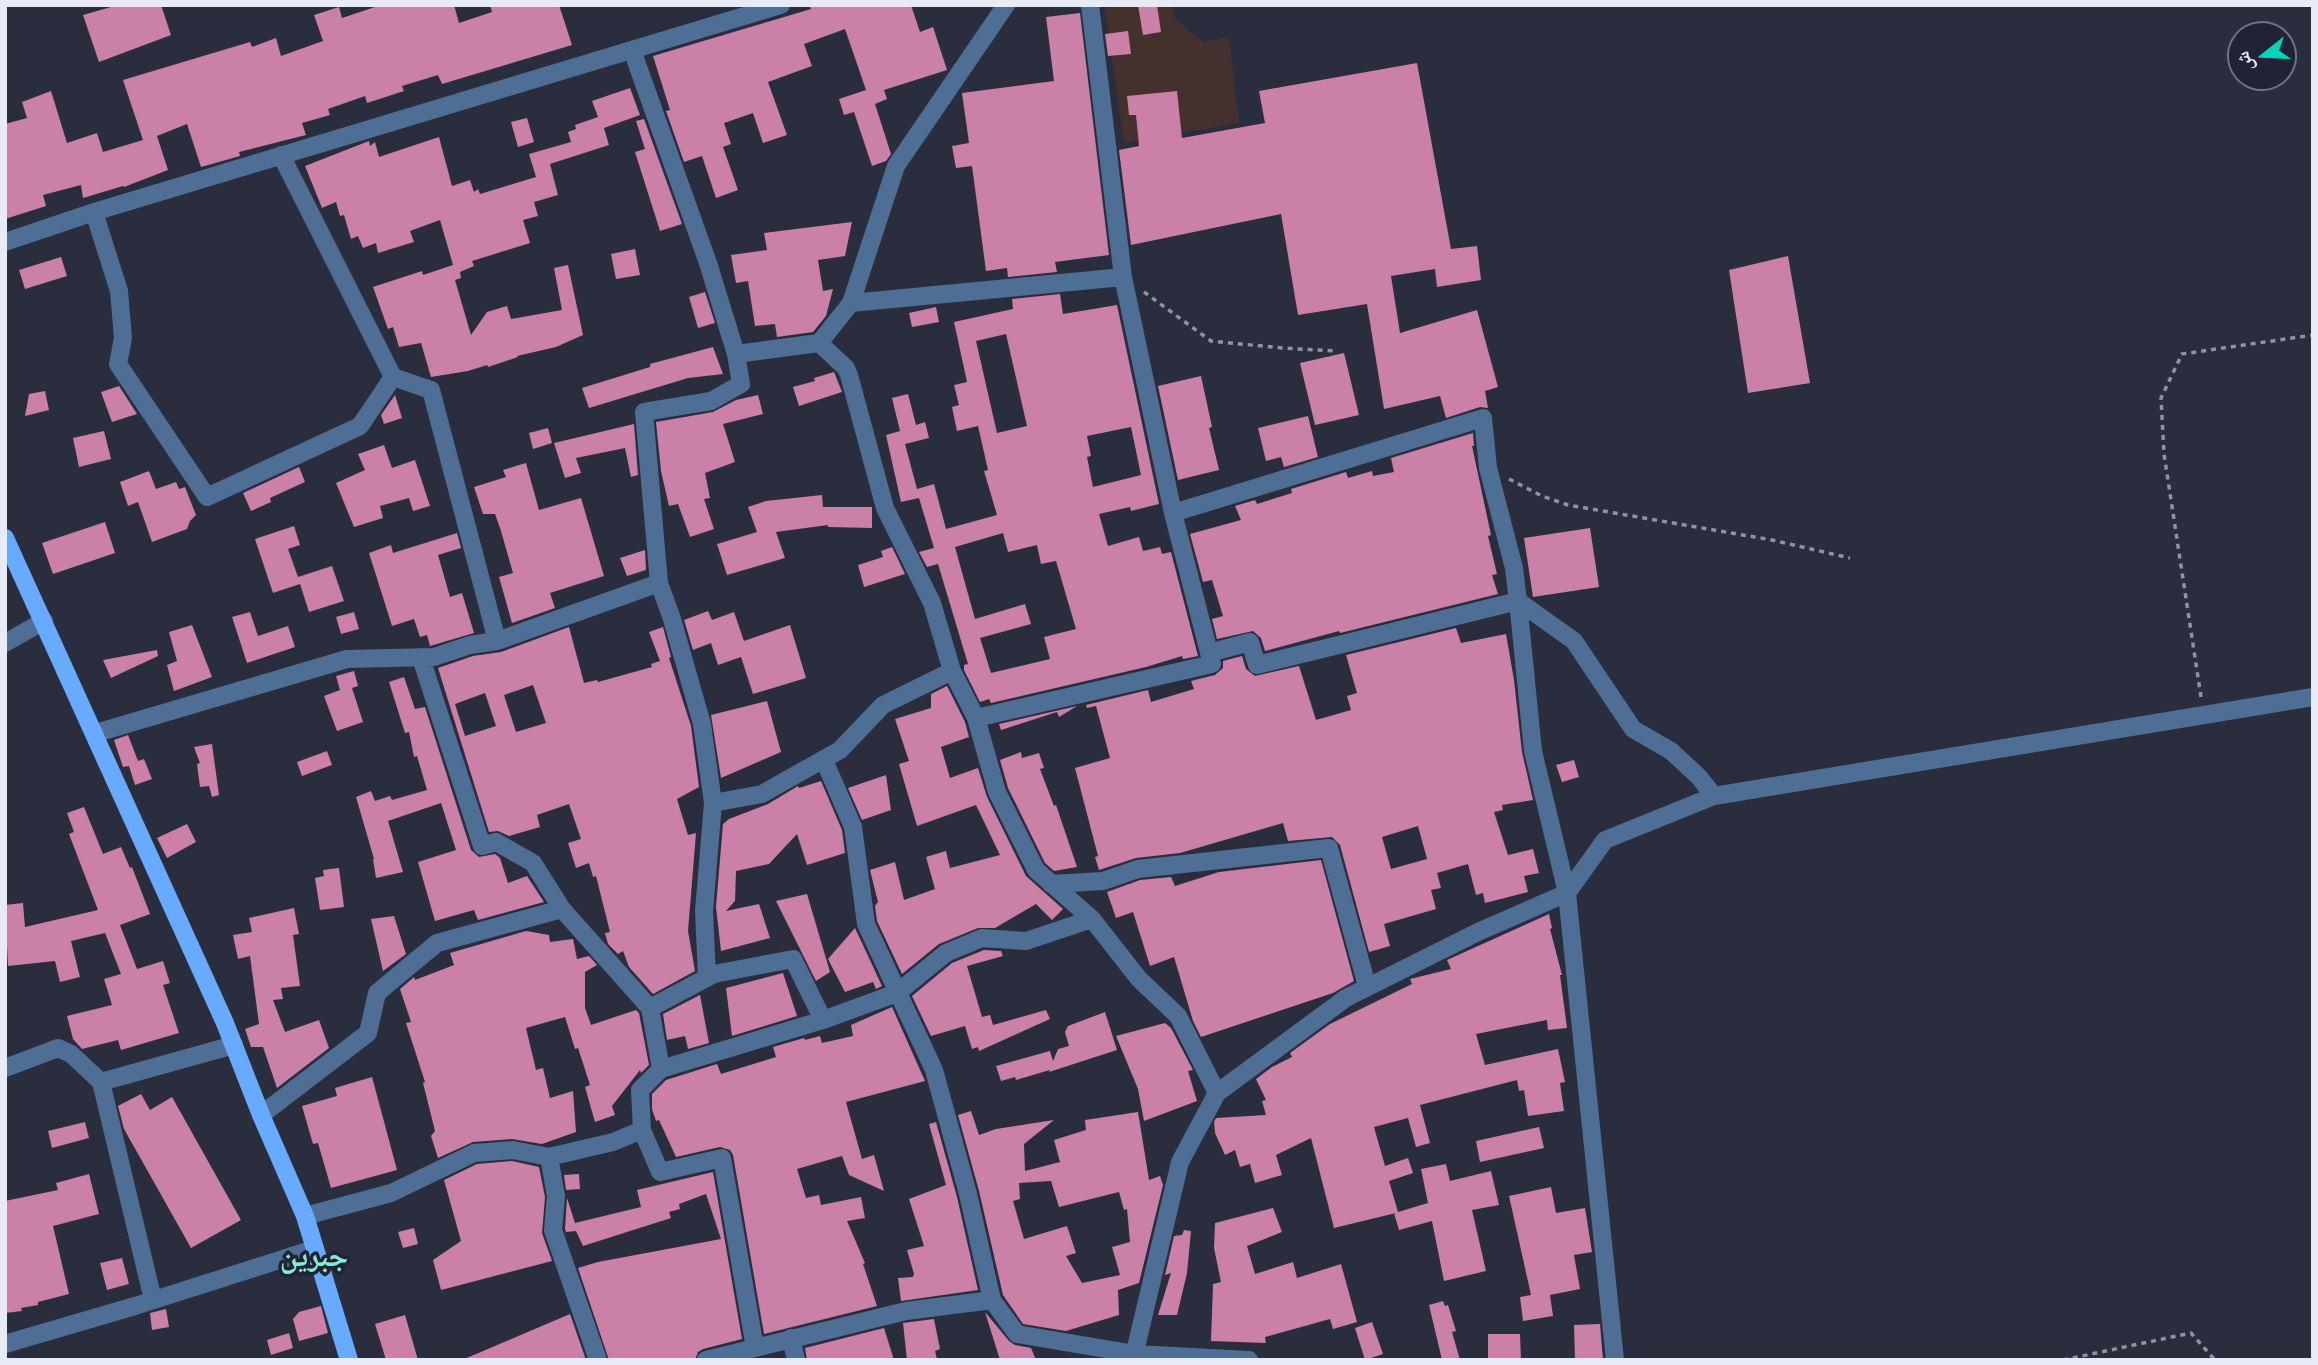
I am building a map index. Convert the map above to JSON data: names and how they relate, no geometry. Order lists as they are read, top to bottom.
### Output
{
  "districts": ["جبرين"],
  "north": "left"
}
